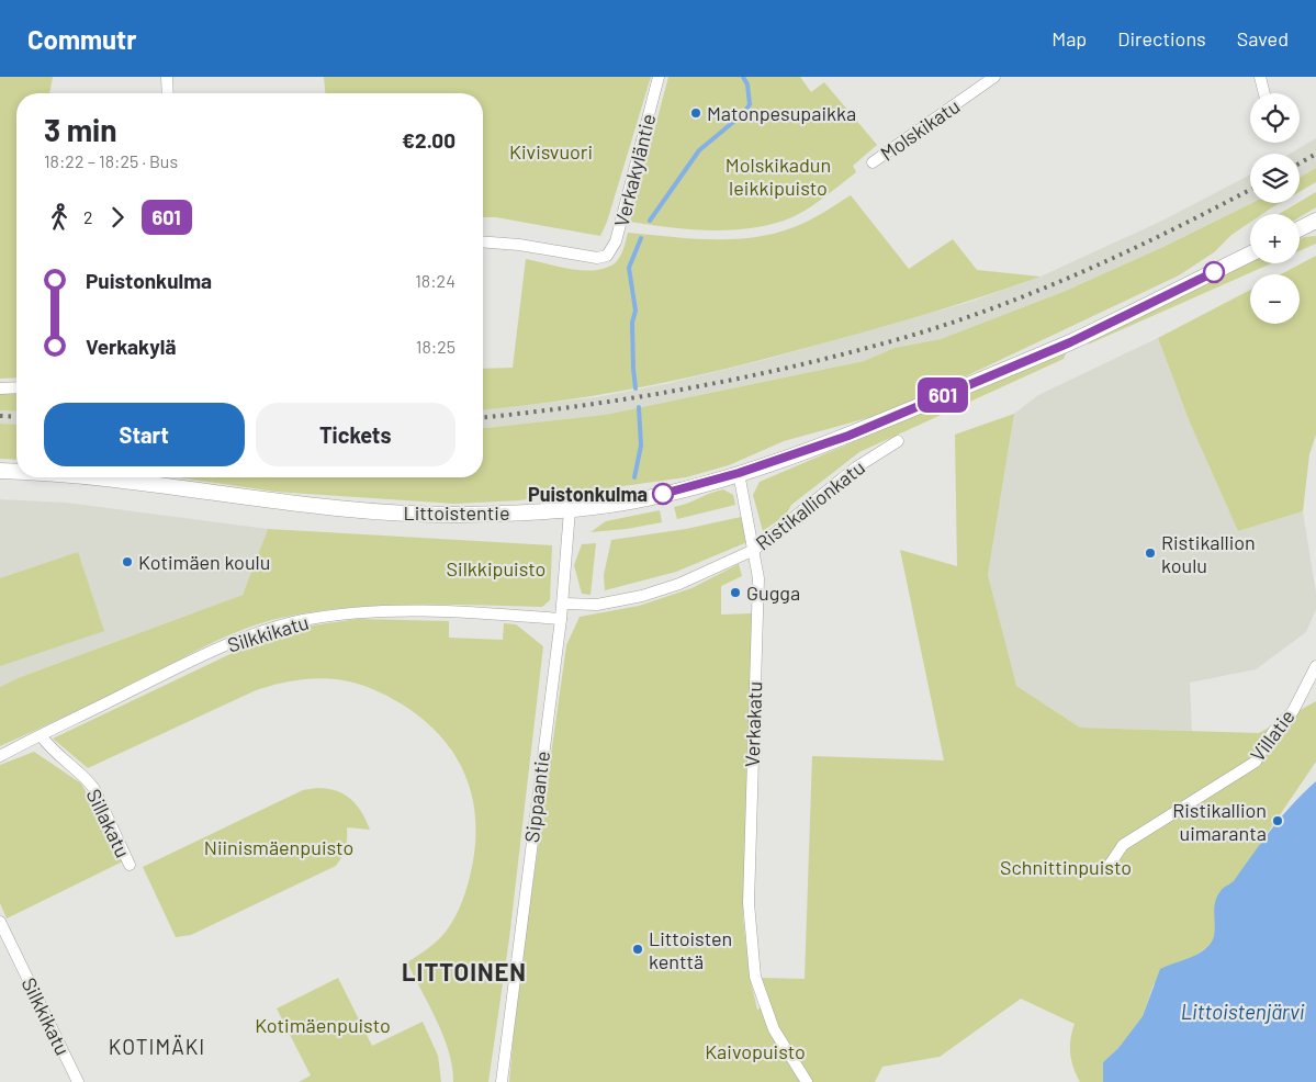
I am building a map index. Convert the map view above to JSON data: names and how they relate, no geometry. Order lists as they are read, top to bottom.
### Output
{
  "streets": {
    "street": [
      "Molskikatu",
      "Verkakyläntie",
      "Ristikallionkatu",
      "Littoistentie",
      "Silkkikatu",
      "Verkakatu",
      "Villatie",
      "Sippaantie",
      "Sillakatu"
    ]
  },
  "crossings": [
    ["Ristikallionkatu", "Verkakatu"],
    ["Ristikallionkatu", "Sippaantie"],
    ["Littoistentie", "Verkakatu"],
    ["Littoistentie", "Sippaantie"],
    ["Silkkikatu", "Sippaantie"],
    ["Silkkikatu", "Sillakatu"]
  ],
  "districts": ["LITTOINEN", "KOTIMÄKI"],
  "water": ["Littoistenjärvi"],
  "parks": [
    "Kivisvuori",
    "Molskikadun leikkipuisto",
    "Silkkipuisto",
    "Niinismäenpuisto",
    "Schnittinpuisto",
    "Kotimäenpuisto",
    "Kaivopuisto"
  ],
  "places": [
    "Matonpesupaikka",
    "Puistonkulma",
    "Ristikallion koulu",
    "Kotimäen koulu",
    "Gugga",
    "Ristikallion uimaranta",
    "Littoisten kenttä"
  ],
  "lines": ["bus line 601"],
  "page": {
    "header": "Commutr",
    "nav": ["Map", "Directions", "Saved"],
    "on_map": "601",
    "map_buttons": ["+", "−"],
    "heading": ["3 min", "18:22 – 18:25 · Bus", "€2.00"],
    "legs": ["2", "601"],
    "list": [
      {
        "name": "Puistonkulma",
        "value": "18:24"
      },
      {
        "name": "Verkakylä",
        "value": "18:25"
      }
    ],
    "buttons": ["Start", "Tickets"]
  }
}
